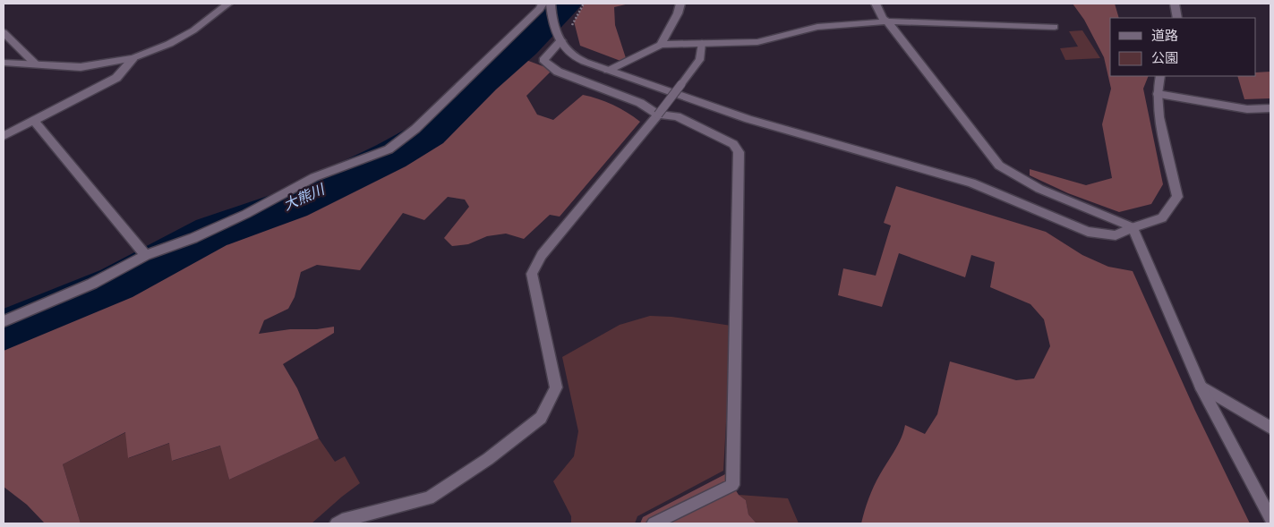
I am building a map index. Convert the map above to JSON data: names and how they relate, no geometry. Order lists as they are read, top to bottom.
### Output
{
  "water": ["大熊川"],
  "legend": ["道路", "公園"]
}
